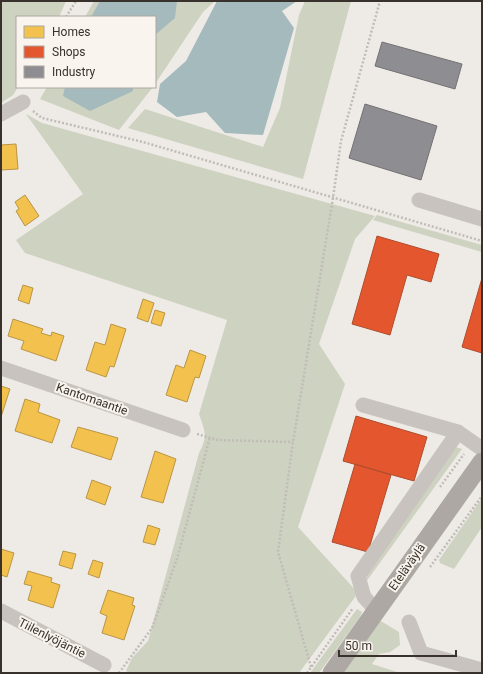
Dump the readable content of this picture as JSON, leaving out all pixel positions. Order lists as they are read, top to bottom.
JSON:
{
  "streets": {
    "main road": ["Eteläväylä"],
    "street": ["Kantomaantie", "Tiilenlyöjäntie"]
  },
  "legend": ["Homes", "Shops", "Industry"],
  "scale_bar": "50 m"
}
